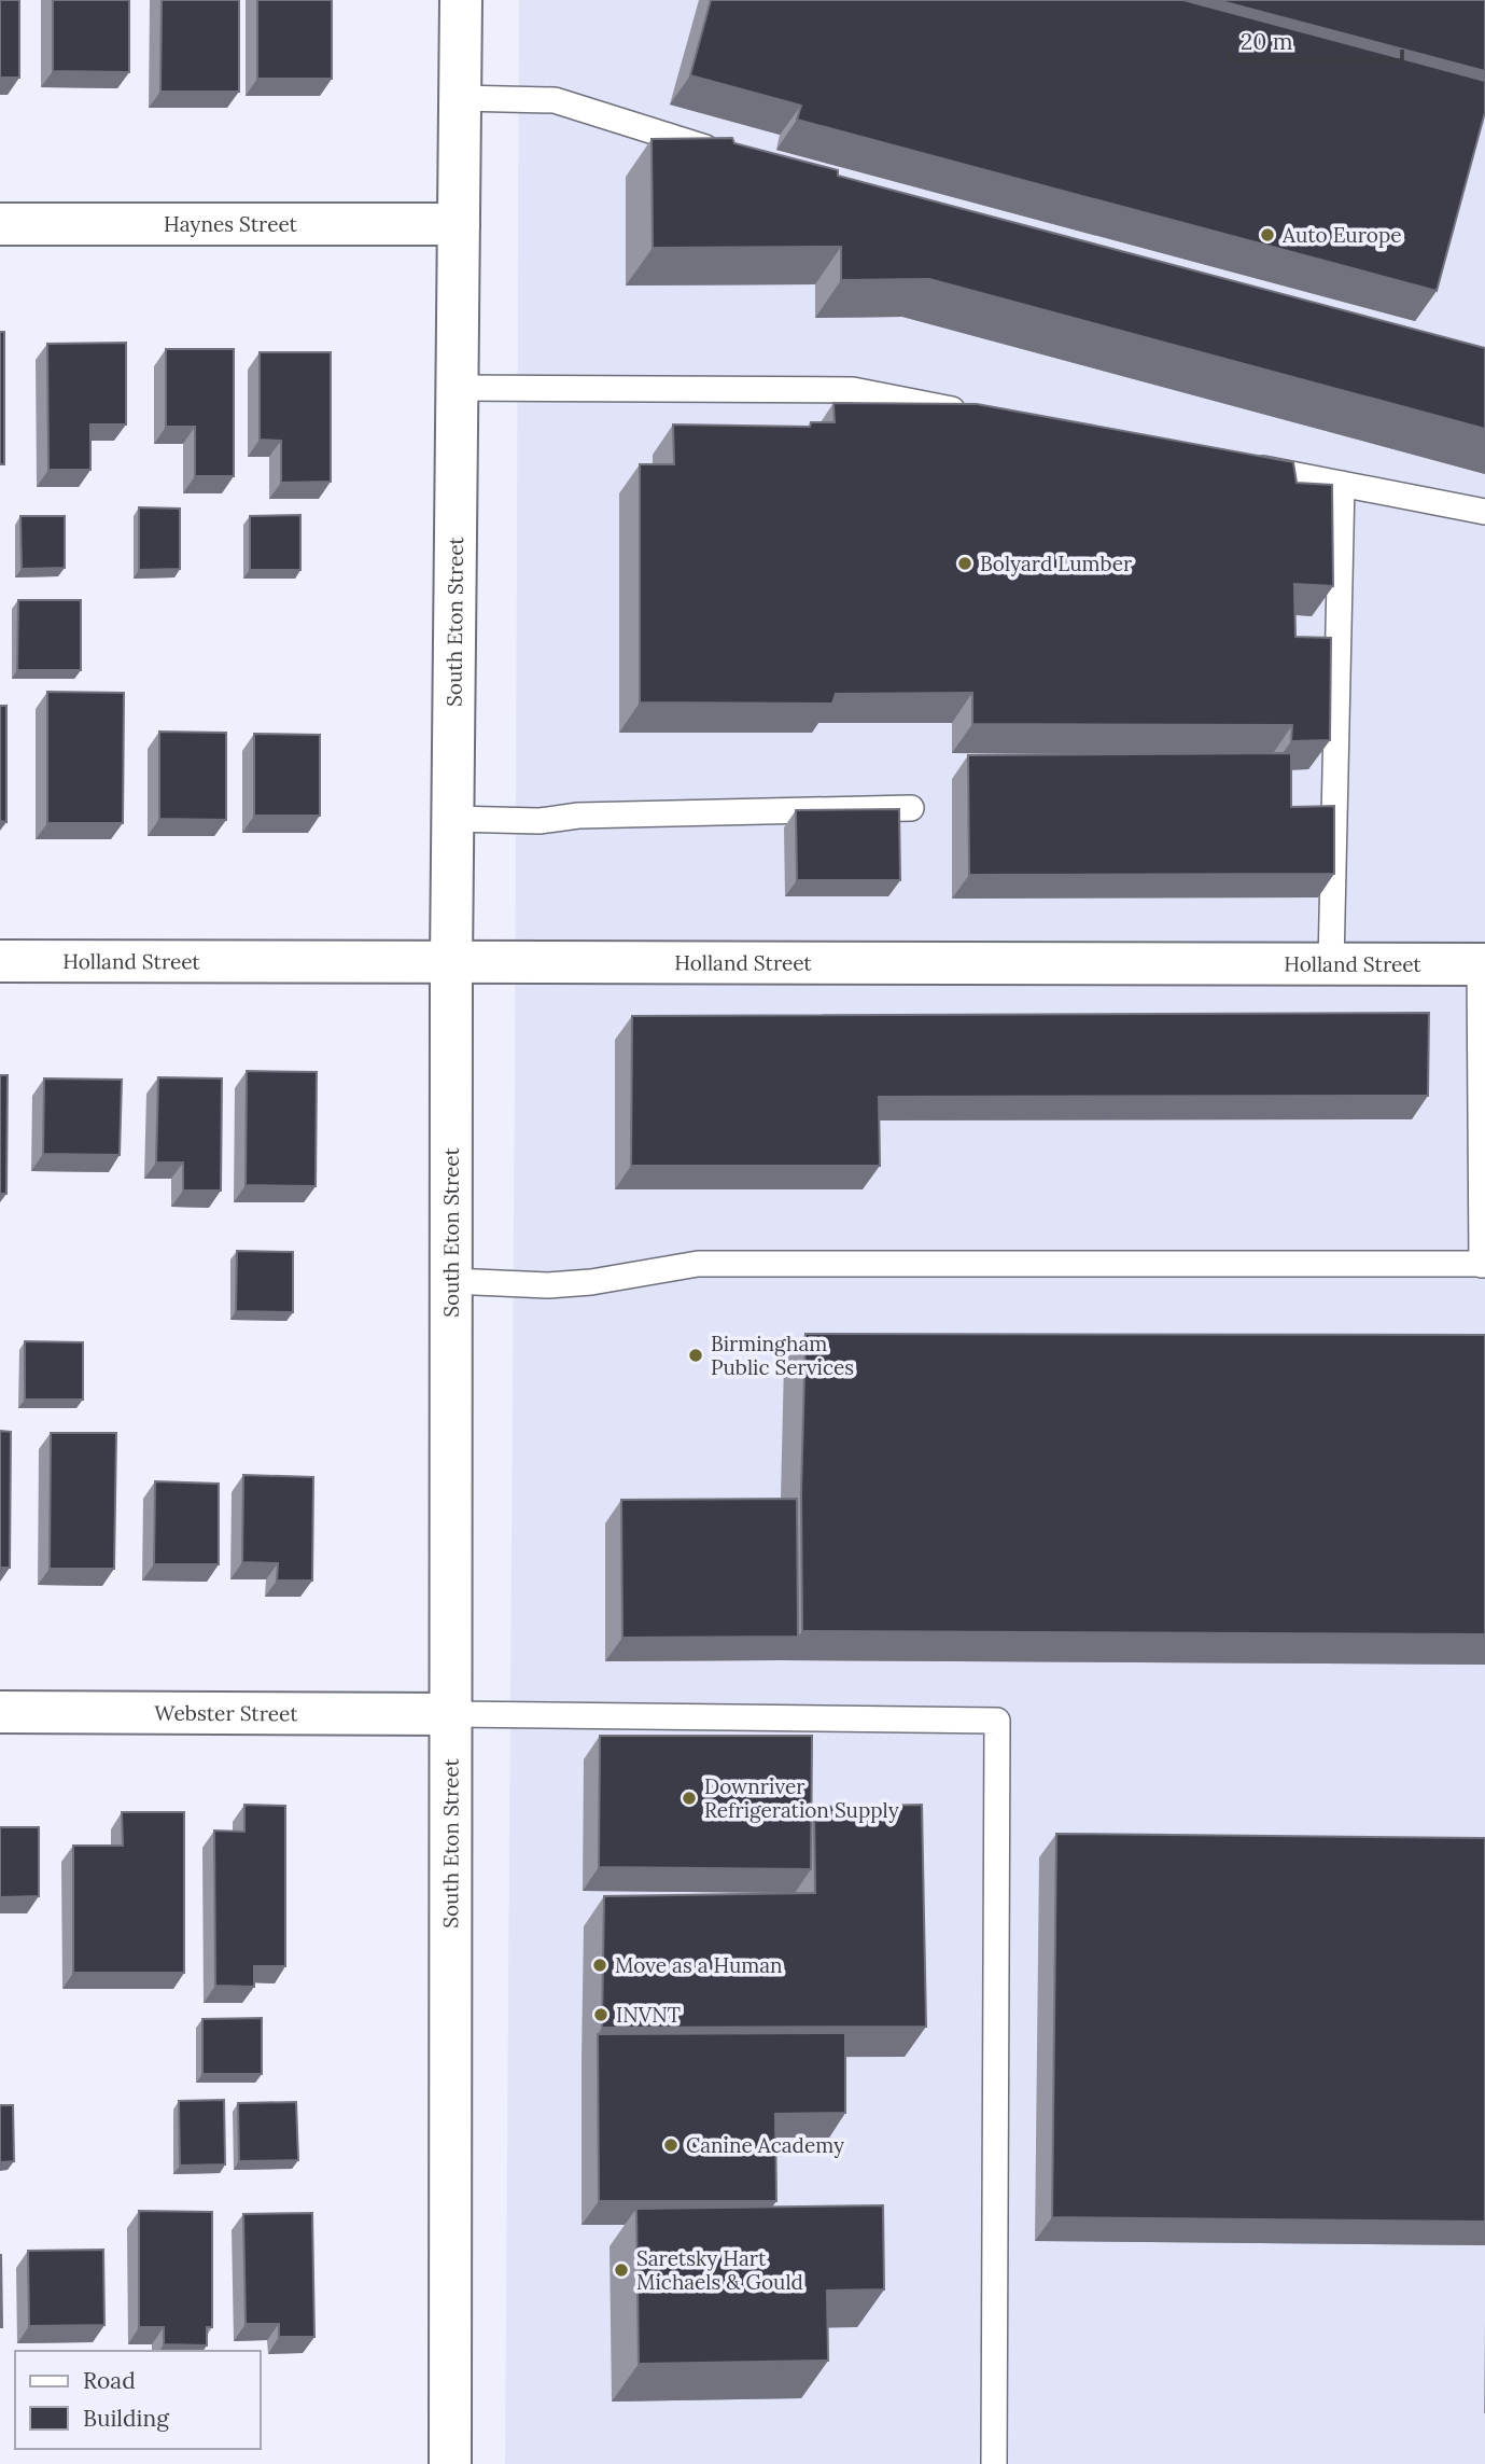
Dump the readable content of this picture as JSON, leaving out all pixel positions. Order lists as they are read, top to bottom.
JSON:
{
  "streets": {
    "street": [
      "Haynes Street",
      "South Eton Street",
      "Holland Street",
      "Webster Street"
    ]
  },
  "crossings": [
    ["Haynes Street", "South Eton Street"],
    ["South Eton Street", "Holland Street"],
    ["South Eton Street", "Webster Street"]
  ],
  "places": [
    "Auto Europe",
    "Bolyard Lumber",
    "Birmingham Public Services",
    "Downriver Refrigeration Supply",
    "Move as a Human",
    "INVNT",
    "Canine Academy",
    "Saretsky Hart Michaels & Gould"
  ],
  "legend": ["Road", "Building"],
  "scale_bar": "20 m"
}
